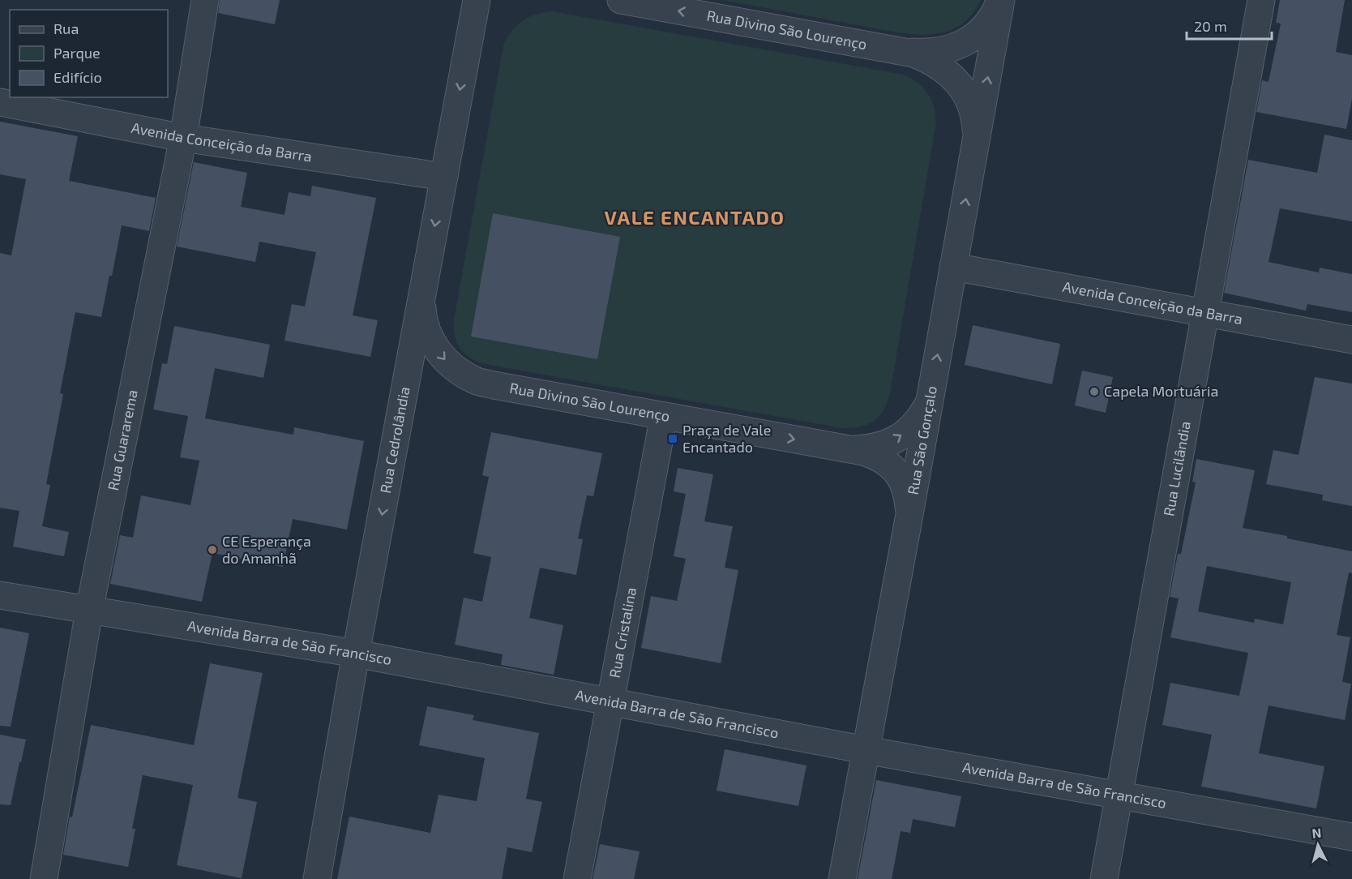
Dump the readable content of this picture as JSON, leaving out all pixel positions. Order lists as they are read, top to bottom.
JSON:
{
  "streets": {
    "street": [
      "Rua Divino São Lourenço",
      "Avenida Conceição da Barra",
      "Rua Guararema",
      "Rua Cedrolândia",
      "Rua São Gonçalo",
      "Rua Lucilândia",
      "Rua Cristalina",
      "Avenida Barra de São Francisco"
    ]
  },
  "crossings": [
    ["Rua Divino São Lourenço", "Rua Cedrolândia"],
    ["Rua Divino São Lourenço", "Rua São Gonçalo"],
    ["Rua Divino São Lourenço", "Rua Cristalina"],
    ["Avenida Conceição da Barra", "Rua Guararema"],
    ["Avenida Conceição da Barra", "Rua Cedrolândia"],
    ["Avenida Conceição da Barra", "Rua São Gonçalo"],
    ["Avenida Conceição da Barra", "Rua Lucilândia"],
    ["Rua Guararema", "Avenida Barra de São Francisco"],
    ["Rua Cedrolândia", "Avenida Barra de São Francisco"],
    ["Rua São Gonçalo", "Avenida Barra de São Francisco"],
    ["Rua Lucilândia", "Avenida Barra de São Francisco"],
    ["Rua Cristalina", "Avenida Barra de São Francisco"]
  ],
  "one_way": ["Rua Cedrolândia", "Rua São Gonçalo"],
  "districts": ["VALE ENCANTADO"],
  "places": {
    "other": ["Capela Mortuária", "CE Esperança do Amanhã"],
    "transit": ["Praça de Vale Encantado"]
  },
  "legend": ["Rua", "Parque", "Edifício"],
  "scale_bar": "20 m",
  "north": "top"
}
